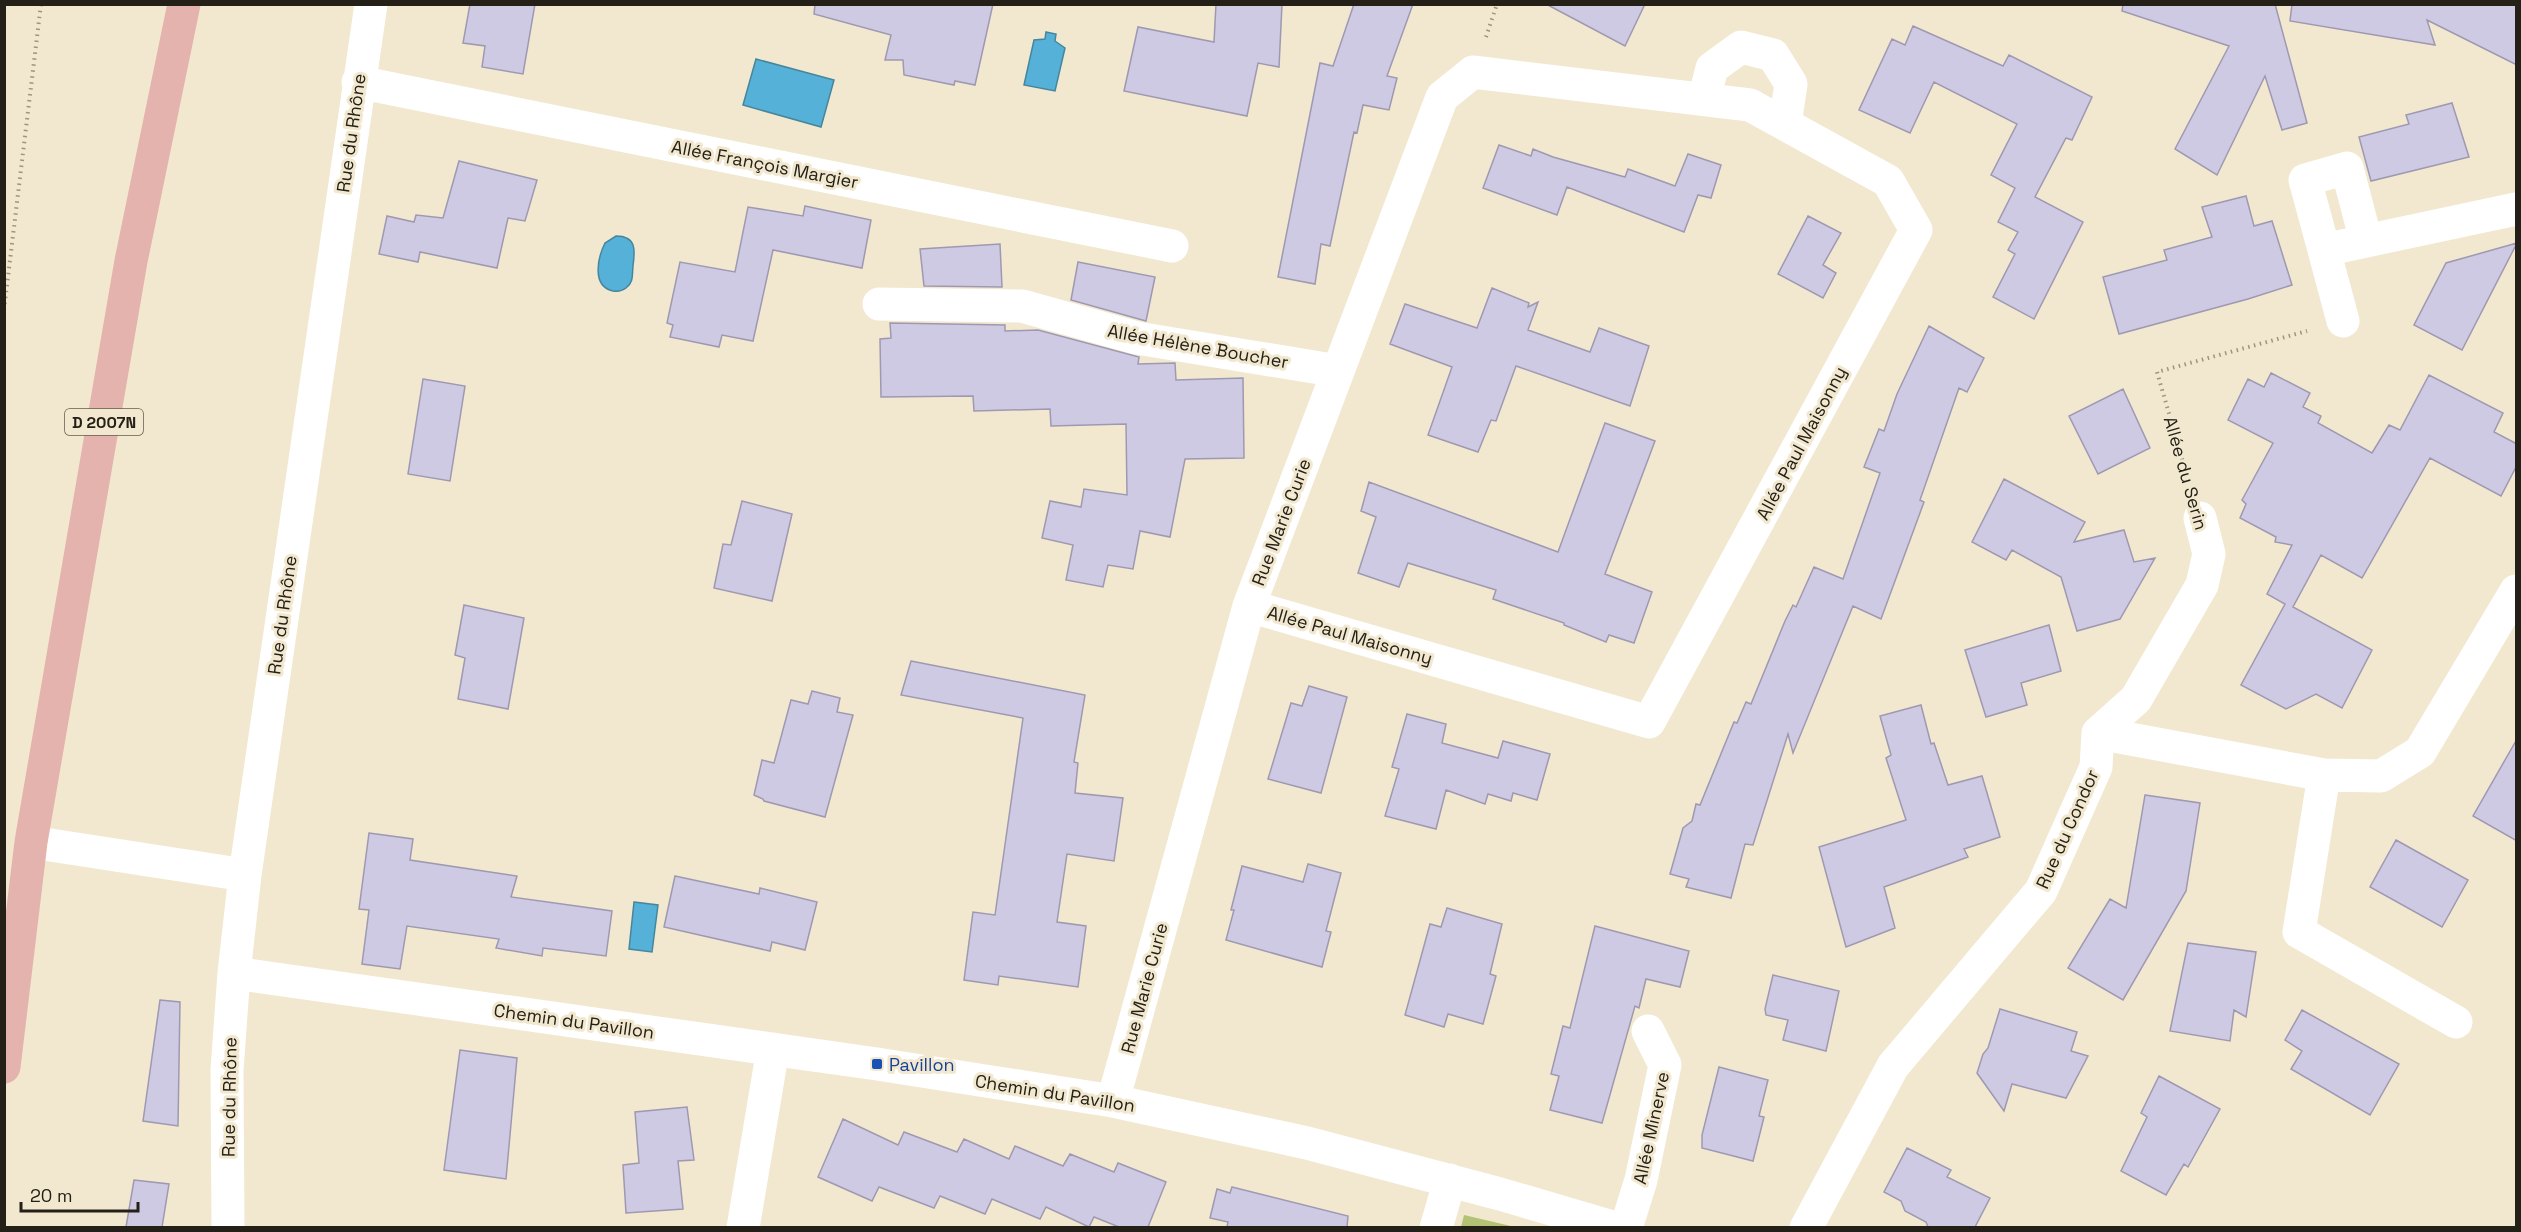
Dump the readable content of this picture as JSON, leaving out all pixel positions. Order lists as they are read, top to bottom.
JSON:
{
  "streets": {
    "main road": ["D 2007N"],
    "street": [
      "Rue du Rhône",
      "Allée François Margier",
      "Allée Hélène Boucher",
      "Allée Paul Maisonny",
      "Allée du Serin",
      "Rue Marie Curie",
      "Rue du Condor",
      "Chemin du Pavillon",
      "Allée Minerve"
    ]
  },
  "crossings": [
    ["Rue du Rhône", "Allée François Margier"],
    ["Rue du Rhône", "Chemin du Pavillon"],
    ["Allée Hélène Boucher", "Rue Marie Curie"],
    ["Allée Paul Maisonny", "Rue Marie Curie"],
    ["Allée du Serin", "Rue du Condor"],
    ["Rue Marie Curie", "Chemin du Pavillon"]
  ],
  "places": {
    "transit": ["Pavillon"]
  },
  "scale_bar": "20 m"
}
